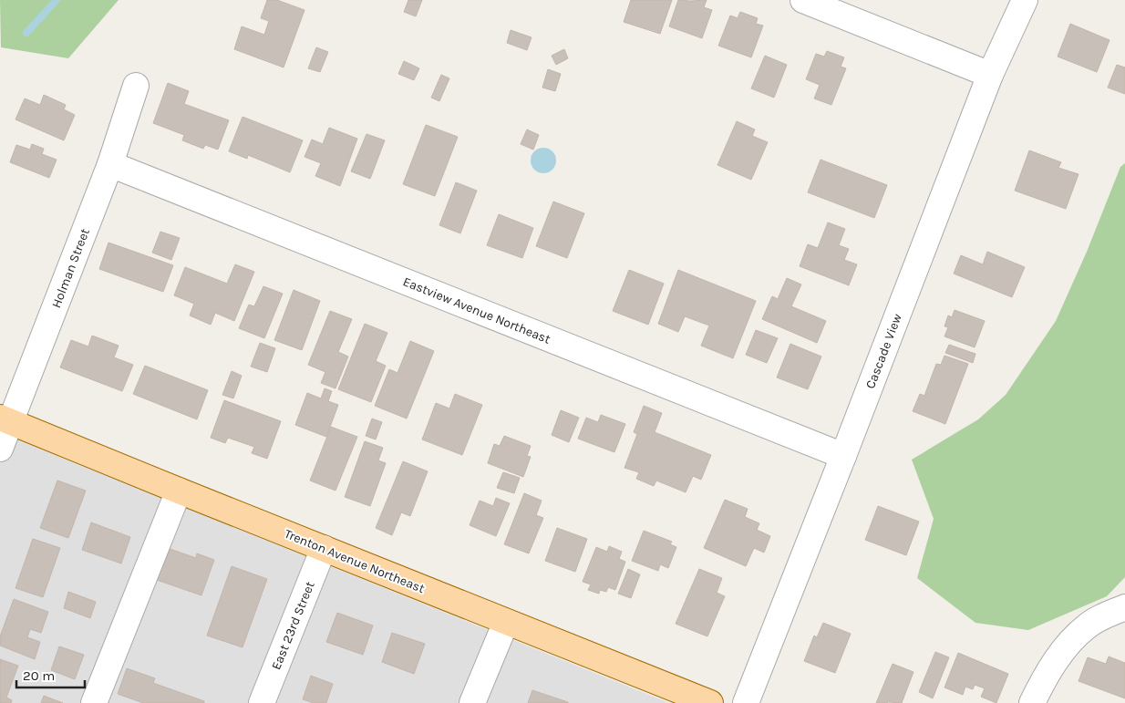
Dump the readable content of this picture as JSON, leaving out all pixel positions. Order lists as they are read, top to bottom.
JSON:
{
  "streets": {
    "main road": ["Trenton Avenue Northeast"],
    "street": [
      "Holman Street",
      "Eastview Avenue Northeast",
      "Cascade View",
      "East 23rd Street"
    ]
  },
  "crossings": [
    ["Holman Street", "Eastview Avenue Northeast"],
    ["Holman Street", "Trenton Avenue Northeast"],
    ["Eastview Avenue Northeast", "Cascade View"],
    ["Trenton Avenue Northeast", "East 23rd Street"]
  ],
  "scale_bar": "20 m"
}
